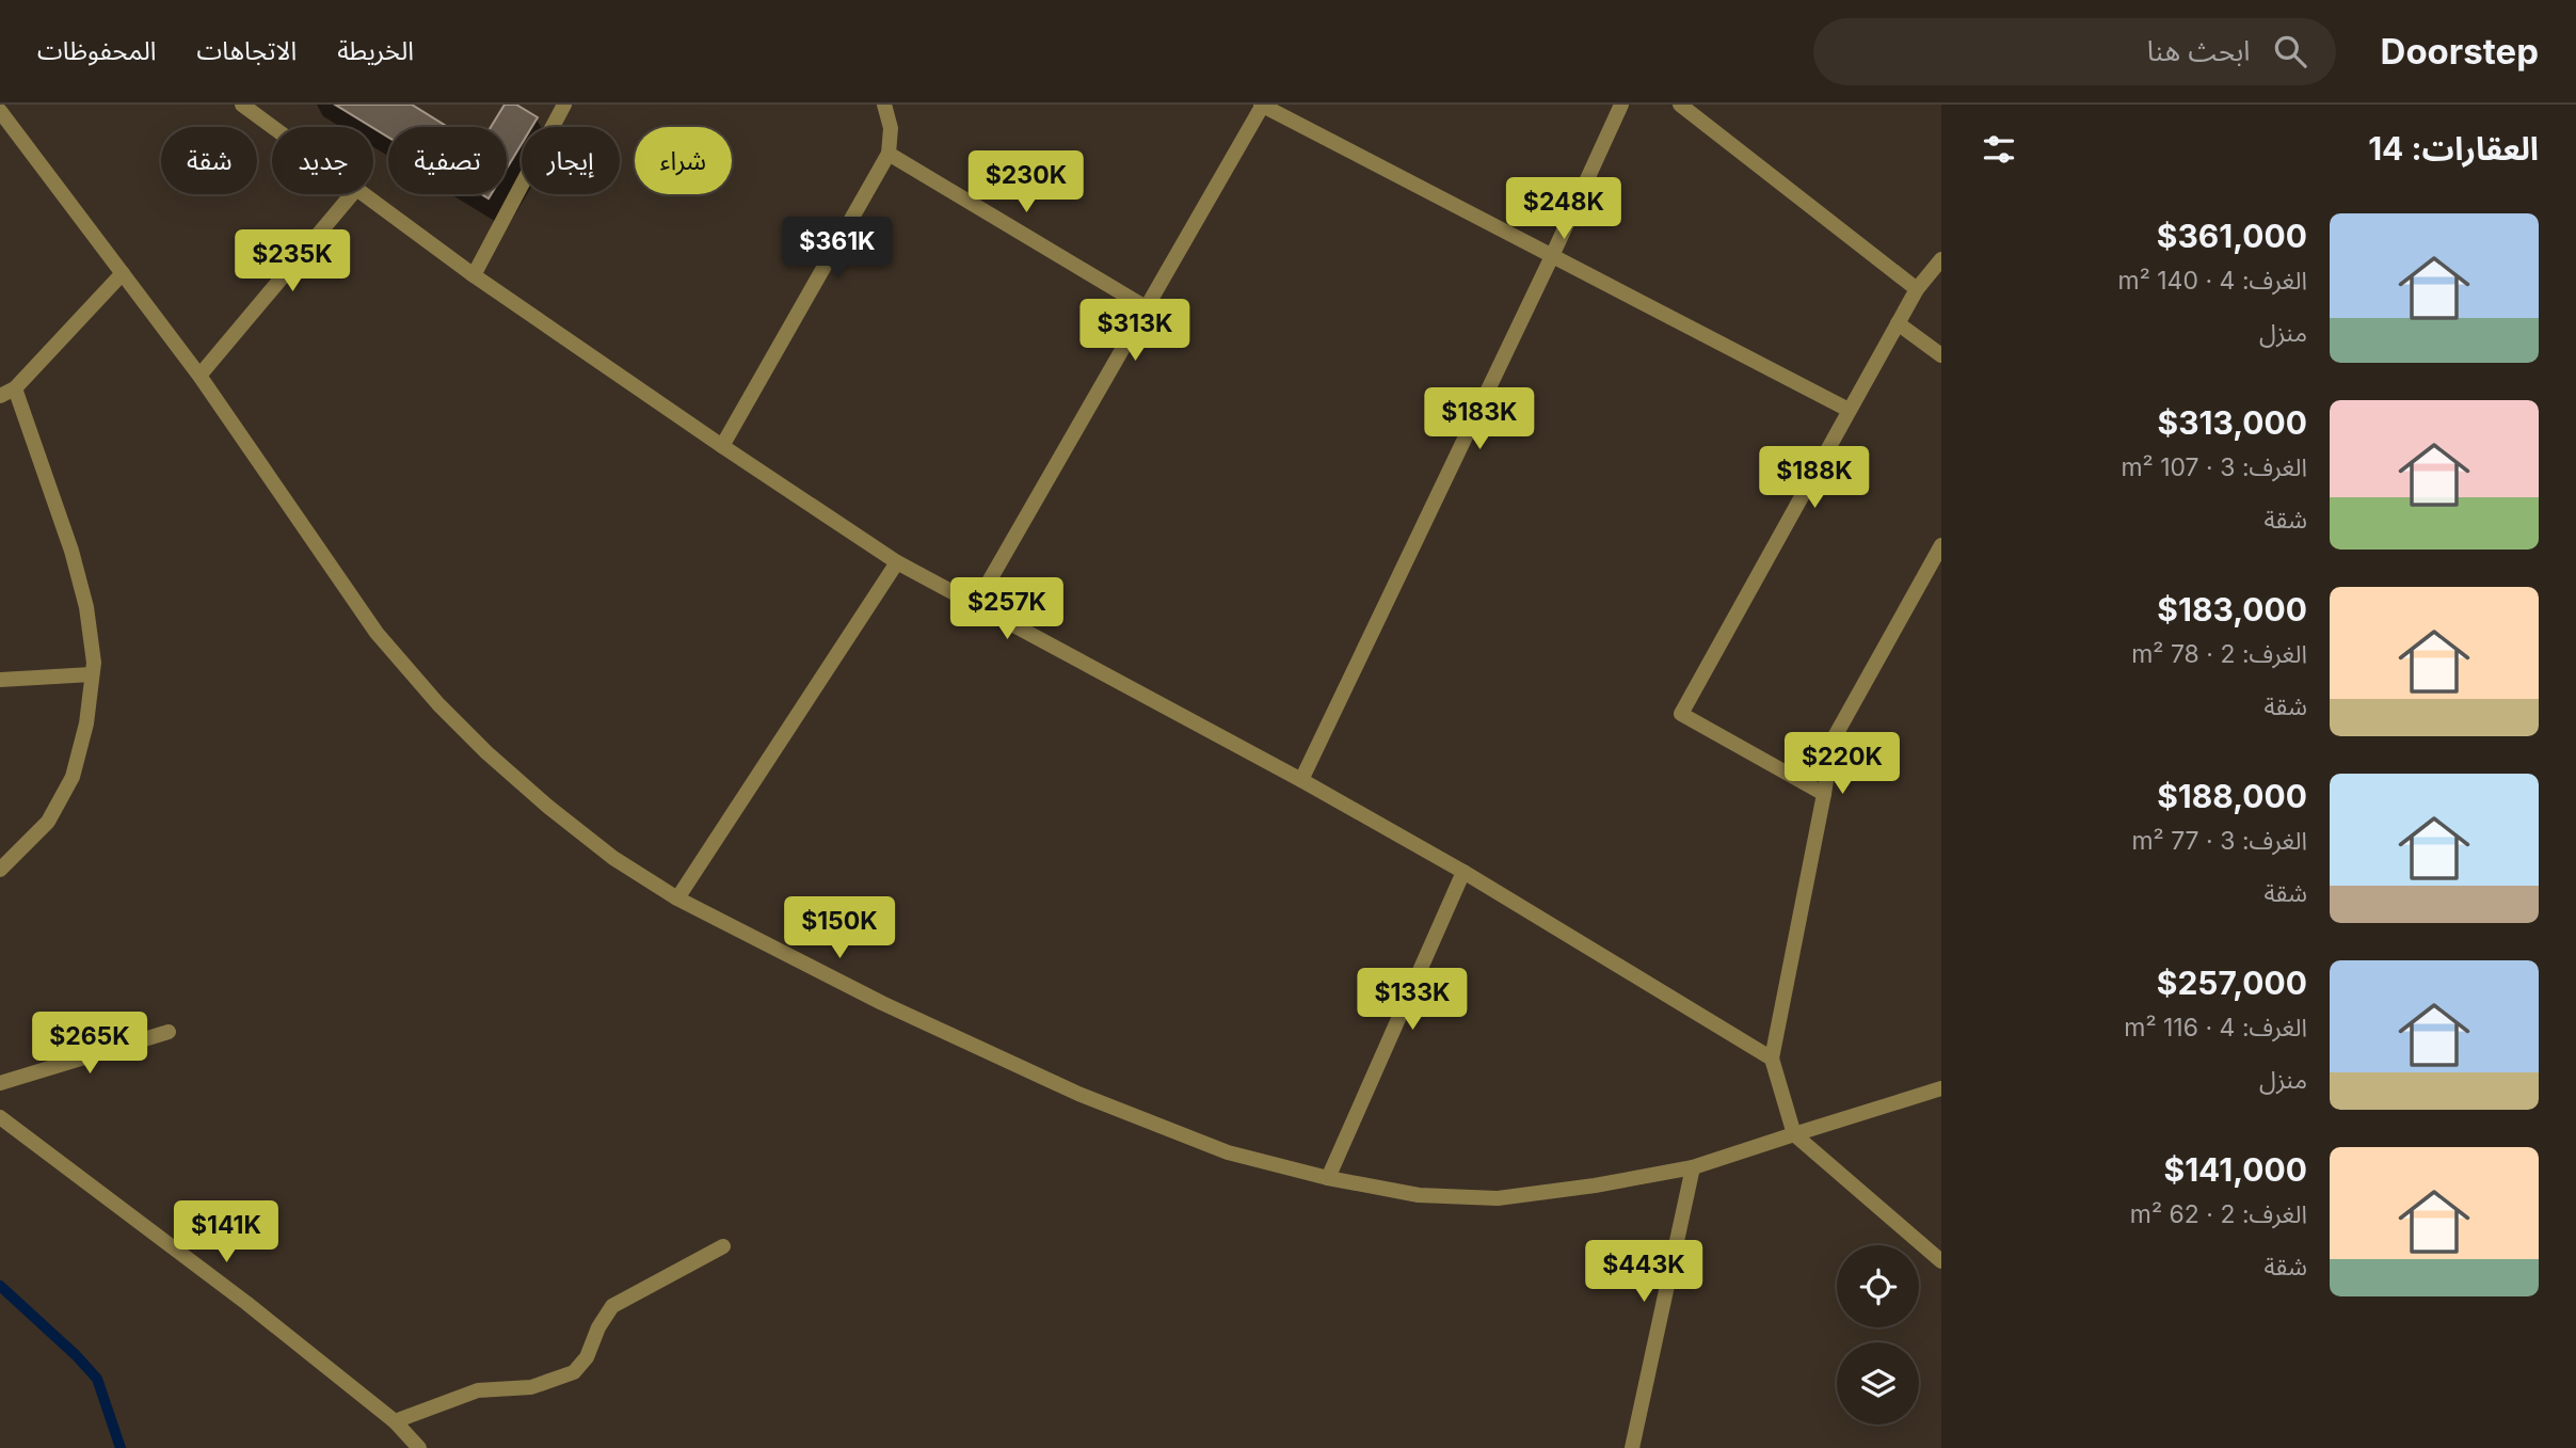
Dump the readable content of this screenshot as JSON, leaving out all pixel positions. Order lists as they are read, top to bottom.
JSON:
{
  "page": {
    "header": "Doorstep",
    "search": "ابحث هنا",
    "nav": ["الخريطة", "الاتجاهات", "المحفوظات"],
    "heading": "العقارات: 14",
    "chip": [
      "شراء",
      "إيجار",
      "تصفية",
      "جديد",
      "شقة"
    ],
    "price": [
      "$230K",
      "$248K",
      "$361K",
      "$235K",
      "$313K",
      "$183K",
      "$188K",
      "$257K",
      "$220K",
      "$150K",
      "$133K",
      "$265K",
      "$141K",
      "$443K"
    ],
    "list": [
      {
        "name": "$361,000",
        "note": "الغرف: 4 · 140 m² · منزل"
      },
      {
        "name": "$313,000",
        "note": "الغرف: 3 · 107 m² · شقة"
      },
      {
        "name": "$183,000",
        "note": "الغرف: 2 · 78 m² · شقة"
      },
      {
        "name": "$188,000",
        "note": "الغرف: 3 · 77 m² · شقة"
      },
      {
        "name": "$257,000",
        "note": "الغرف: 4 · 116 m² · منزل"
      },
      {
        "name": "$141,000",
        "note": "الغرف: 2 · 62 m² · شقة"
      }
    ]
  }
}
